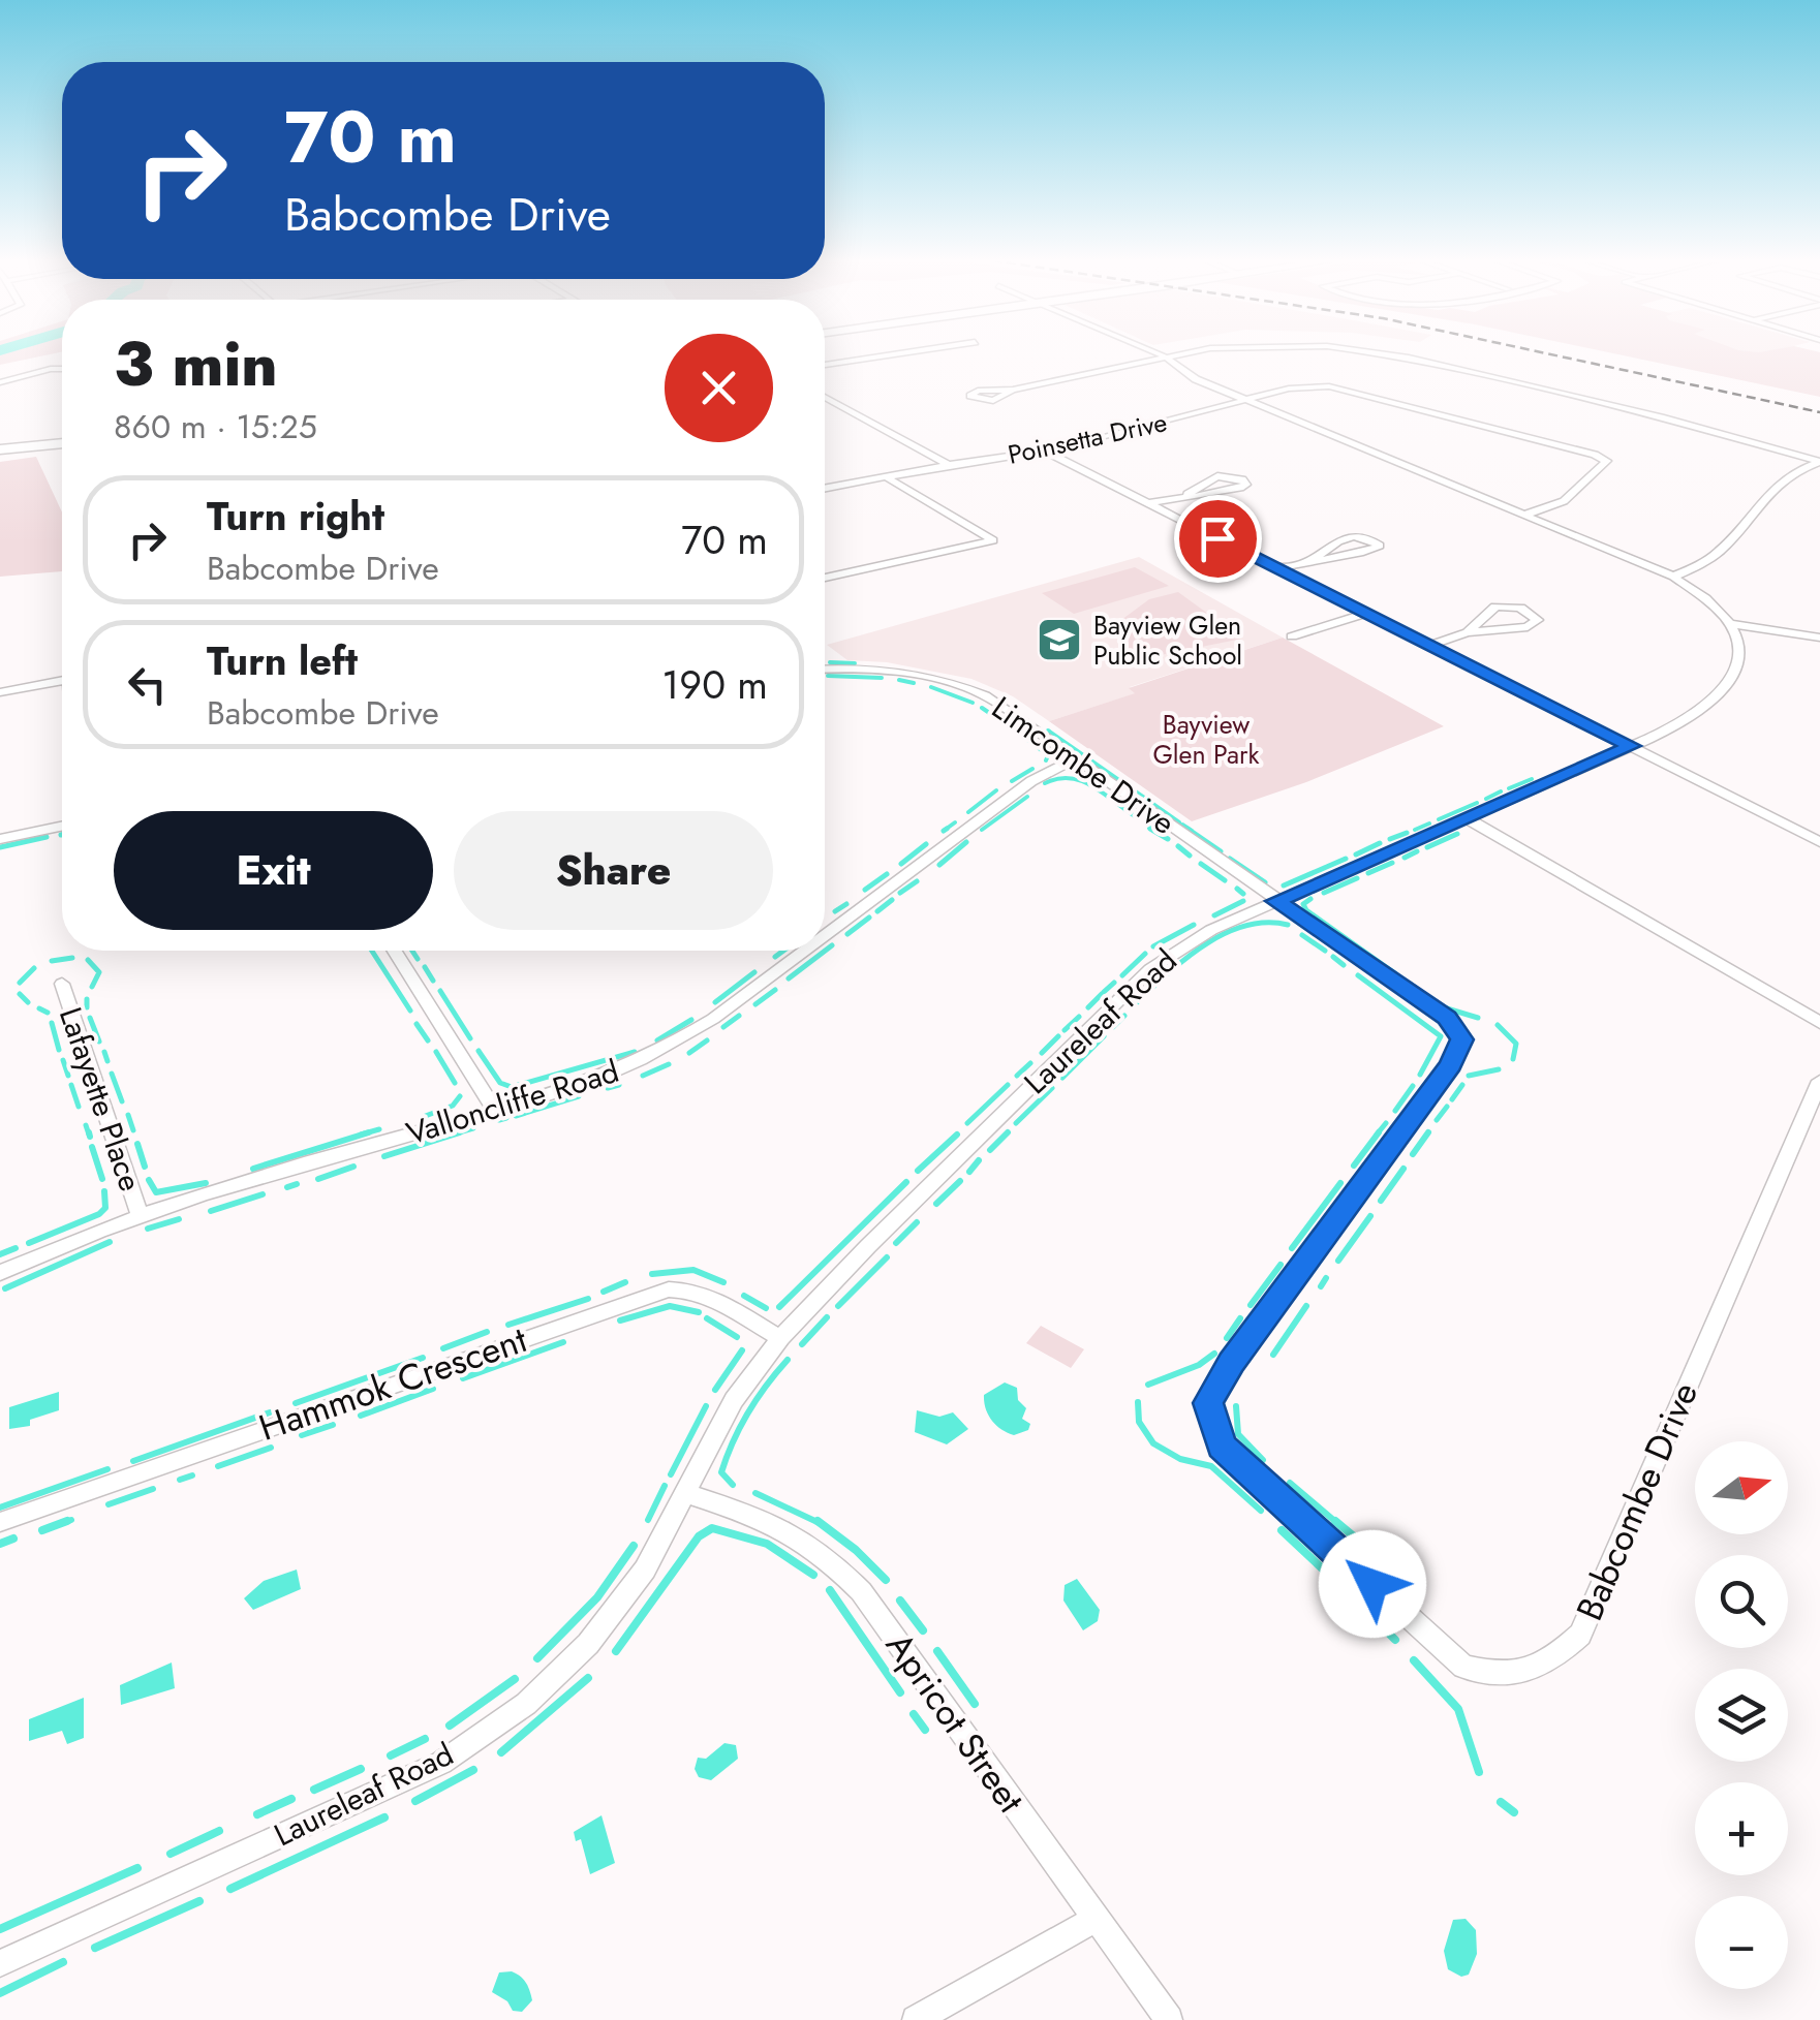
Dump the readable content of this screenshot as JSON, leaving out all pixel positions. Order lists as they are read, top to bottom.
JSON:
{
  "streets": {
    "street": [
      "Poinsetta Drive",
      "Limcombe Drive",
      "Laureleaf Road",
      "Lafayette Place",
      "Valloncliffe Road",
      "Hammok Crescent",
      "Babcombe Drive",
      "Apricot Street"
    ]
  },
  "crossings": [
    ["Limcombe Drive", "Laureleaf Road"],
    ["Limcombe Drive", "Valloncliffe Road"],
    ["Limcombe Drive", "Babcombe Drive"],
    ["Laureleaf Road", "Hammok Crescent"],
    ["Laureleaf Road", "Babcombe Drive"],
    ["Laureleaf Road", "Apricot Street"],
    ["Lafayette Place", "Valloncliffe Road"]
  ],
  "parks": ["Bayview Glen Park"],
  "places": {
    "school or university": ["Bayview Glen Public School"]
  },
  "north": "right",
  "page": {
    "turn": ["70 m", "Babcombe Drive"],
    "heading": ["3 min", "860 m · 15:25"],
    "list": [
      {
        "name": "Turn right",
        "note": "Babcombe Drive",
        "value": "70 m"
      },
      {
        "name": "Turn left",
        "note": "Babcombe Drive",
        "value": "190 m"
      }
    ],
    "buttons": ["Exit", "Share"],
    "map_buttons": ["+", "−"]
  }
}
